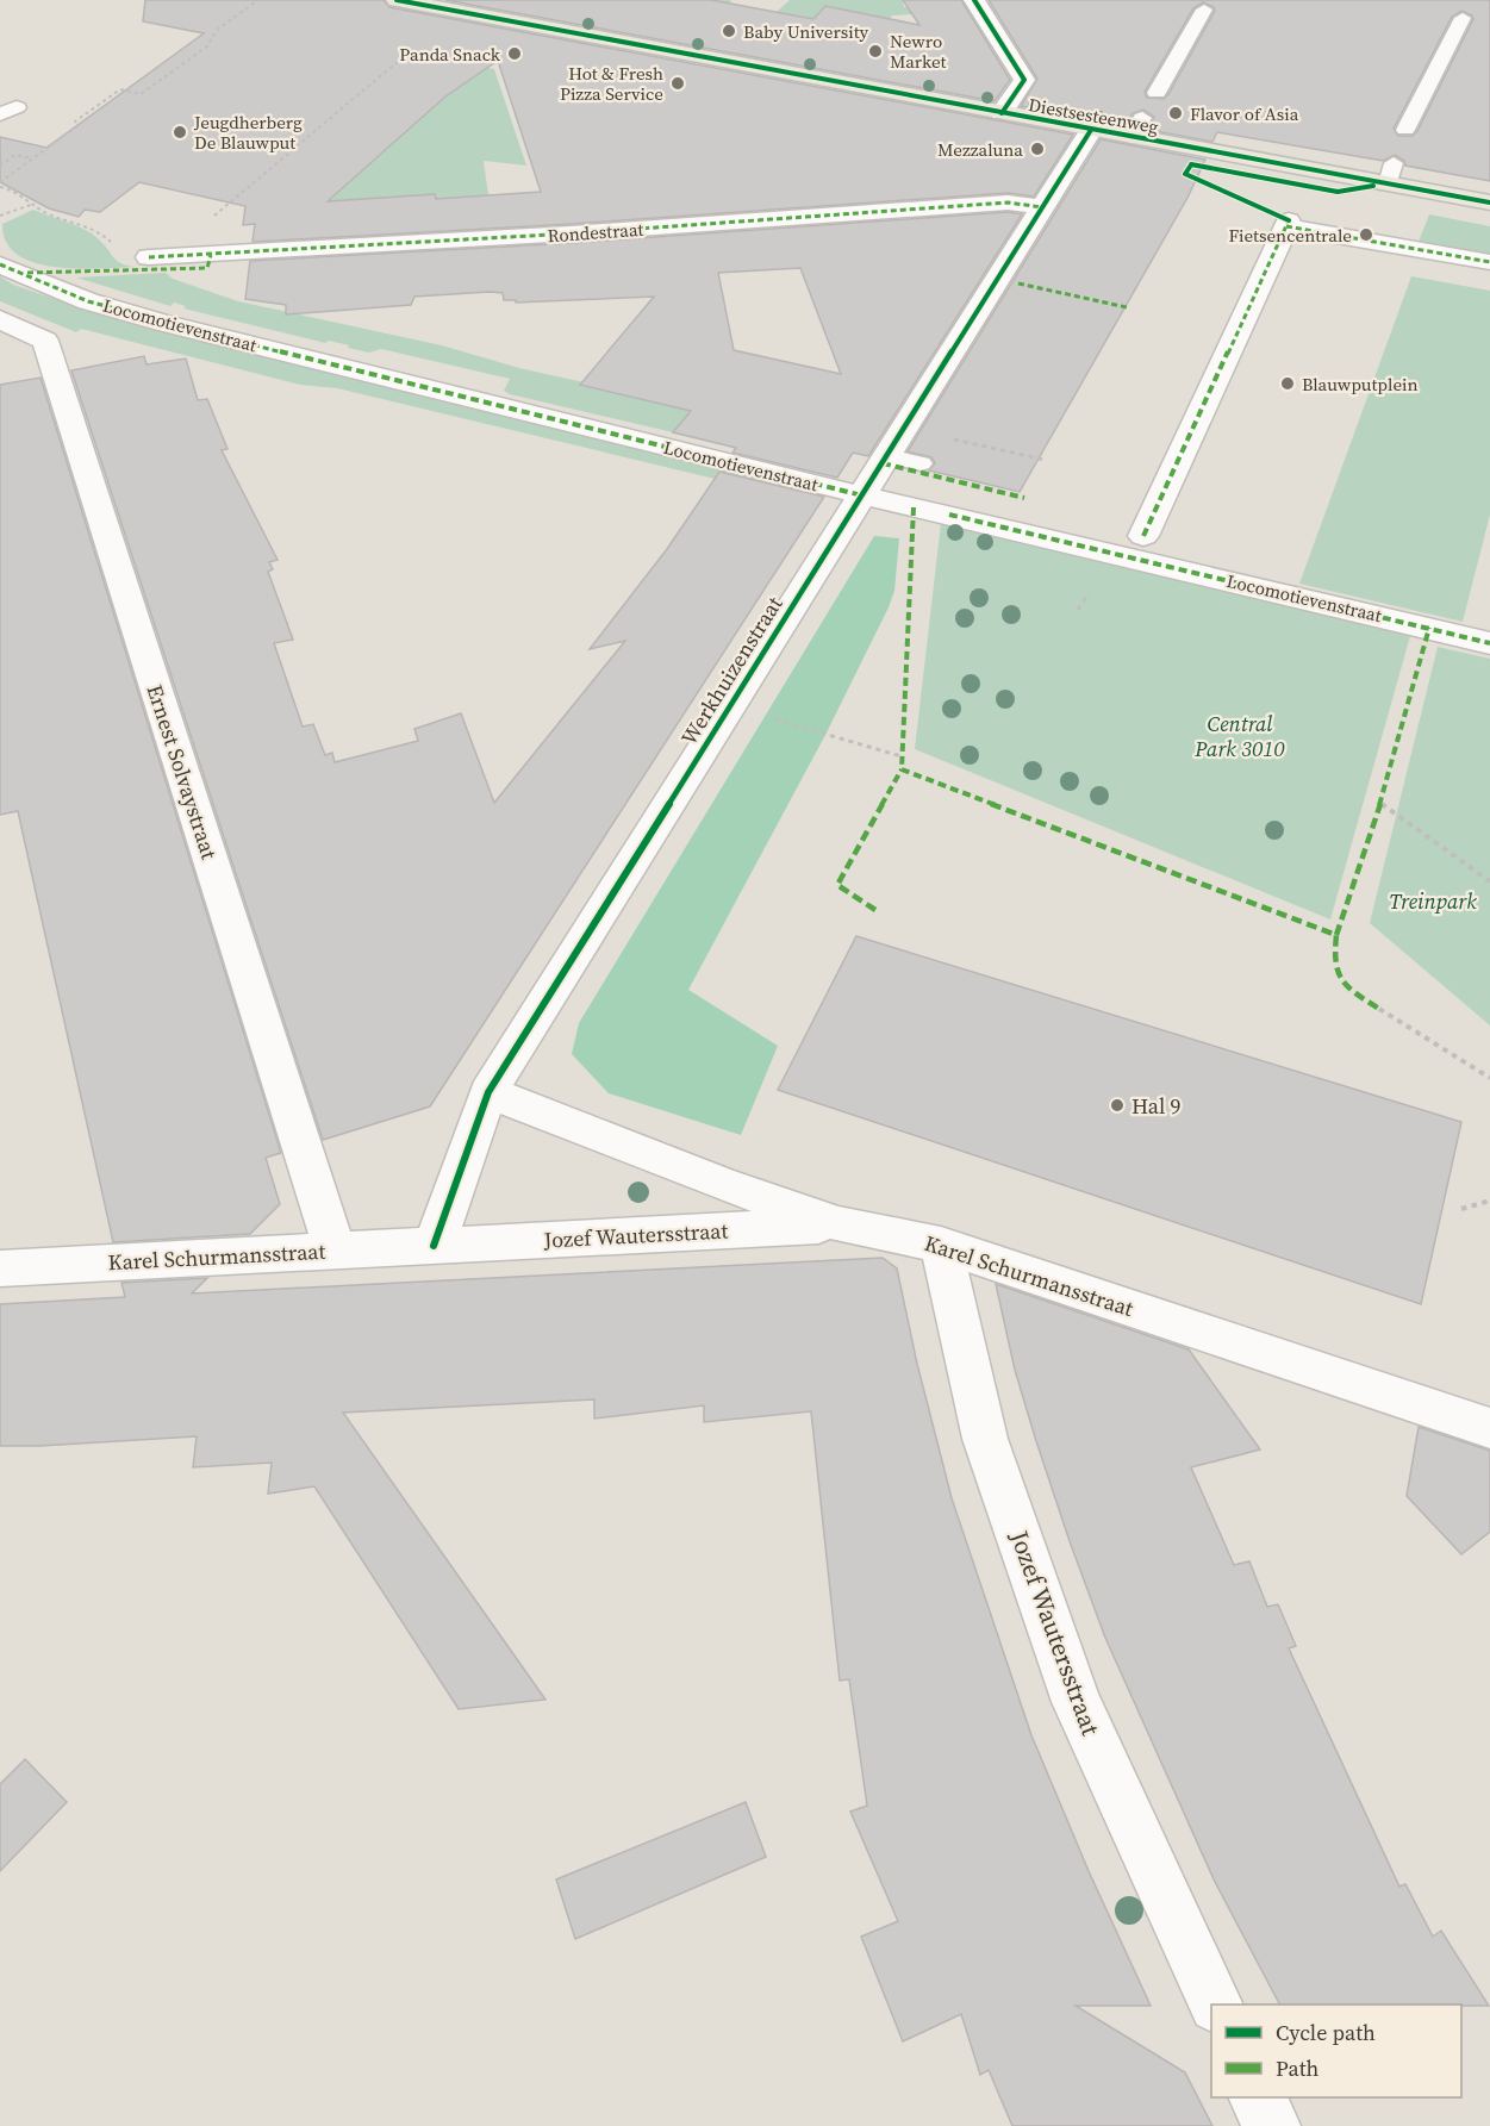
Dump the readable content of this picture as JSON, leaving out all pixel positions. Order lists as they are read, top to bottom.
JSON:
{
  "streets": {
    "main road": ["Diestsesteenweg"],
    "street": [
      "Rondestraat",
      "Locomotievenstraat",
      "Werkhuizenstraat",
      "Ernest Solvaystraat",
      "Jozef Wautersstraat",
      "Karel Schurmansstraat"
    ]
  },
  "crossings": [
    ["Diestsesteenweg", "Werkhuizenstraat"],
    ["Rondestraat", "Werkhuizenstraat"],
    ["Locomotievenstraat", "Werkhuizenstraat"],
    ["Werkhuizenstraat", "Jozef Wautersstraat"],
    ["Werkhuizenstraat", "Karel Schurmansstraat"],
    ["Ernest Solvaystraat", "Karel Schurmansstraat"],
    ["Jozef Wautersstraat", "Karel Schurmansstraat"]
  ],
  "parks": ["Central Park 3010", "Treinpark"],
  "places": [
    "Baby University",
    "Newro Market",
    "Panda Snack",
    "Hot & Fresh Pizza Service",
    "Flavor of Asia",
    "Jeugdherberg De Blauwput",
    "Mezzaluna",
    "Fietsencentrale",
    "Blauwputplein",
    "Hal 9"
  ],
  "legend": ["Cycle path", "Path"]
}
